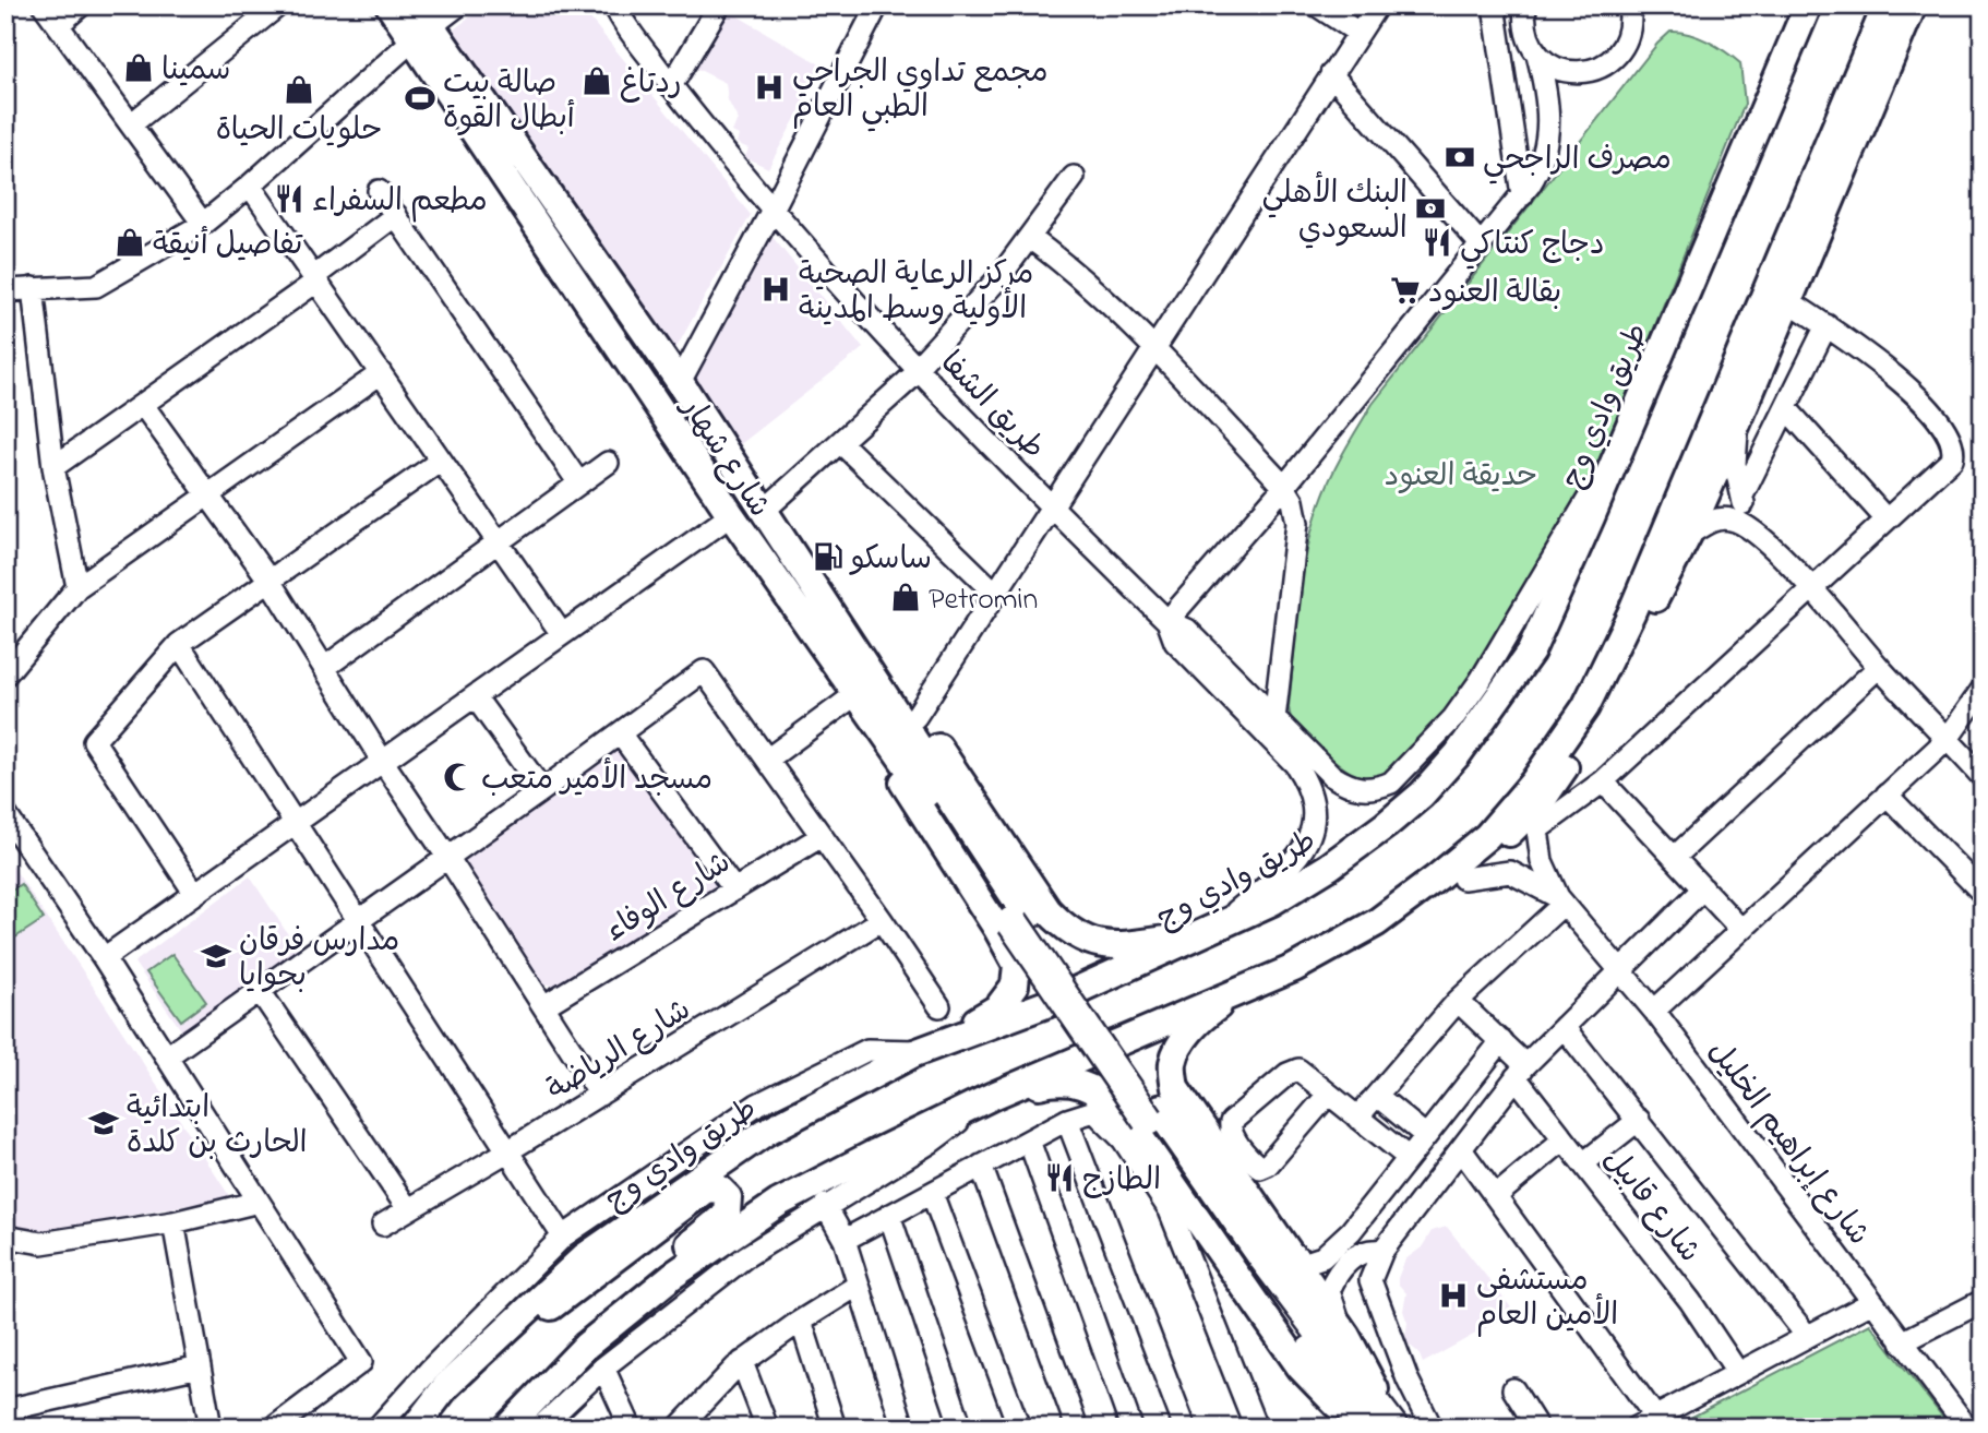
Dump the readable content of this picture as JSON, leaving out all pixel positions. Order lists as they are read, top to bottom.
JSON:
{
  "streets": {
    "main road": ["طريق وادي وج", "شارع شهار"],
    "street": [
      "طريق الشفا",
      "شارع الوفاء",
      "شارع الرياضة",
      "شارع إبراهيم الخليل",
      "شارع قابيل"
    ]
  },
  "parks": ["حديقة العنود"],
  "places": {
    "shop": [
      "سمينا",
      "ردتاغ",
      "حلويات الحياة",
      "تفاصيل أنيقة",
      "Petromin"
    ],
    "hospital": ["مجمع تداوي الجراحي الطبي العام", "مركز الرعاية الصحية الأولية وسط المدينة", "مستشفى الأمين العام"],
    "sports": ["صالة بيت أبطال القوة"],
    "bank": ["مصرف الراجحي", "البنك الأهلي السعودي"],
    "restaurant": ["مطعم السفراء", "دجاج كنتاكي", "الطازج"],
    "supermarket": ["بقالة العنود"],
    "fuel station": ["ساسكو"],
    "mosque": ["مسجد الأمير متعب"],
    "school or university": ["مدارس فرقان بحوايا", "ابتدائية الحارث بن كلدة"]
  }
}
